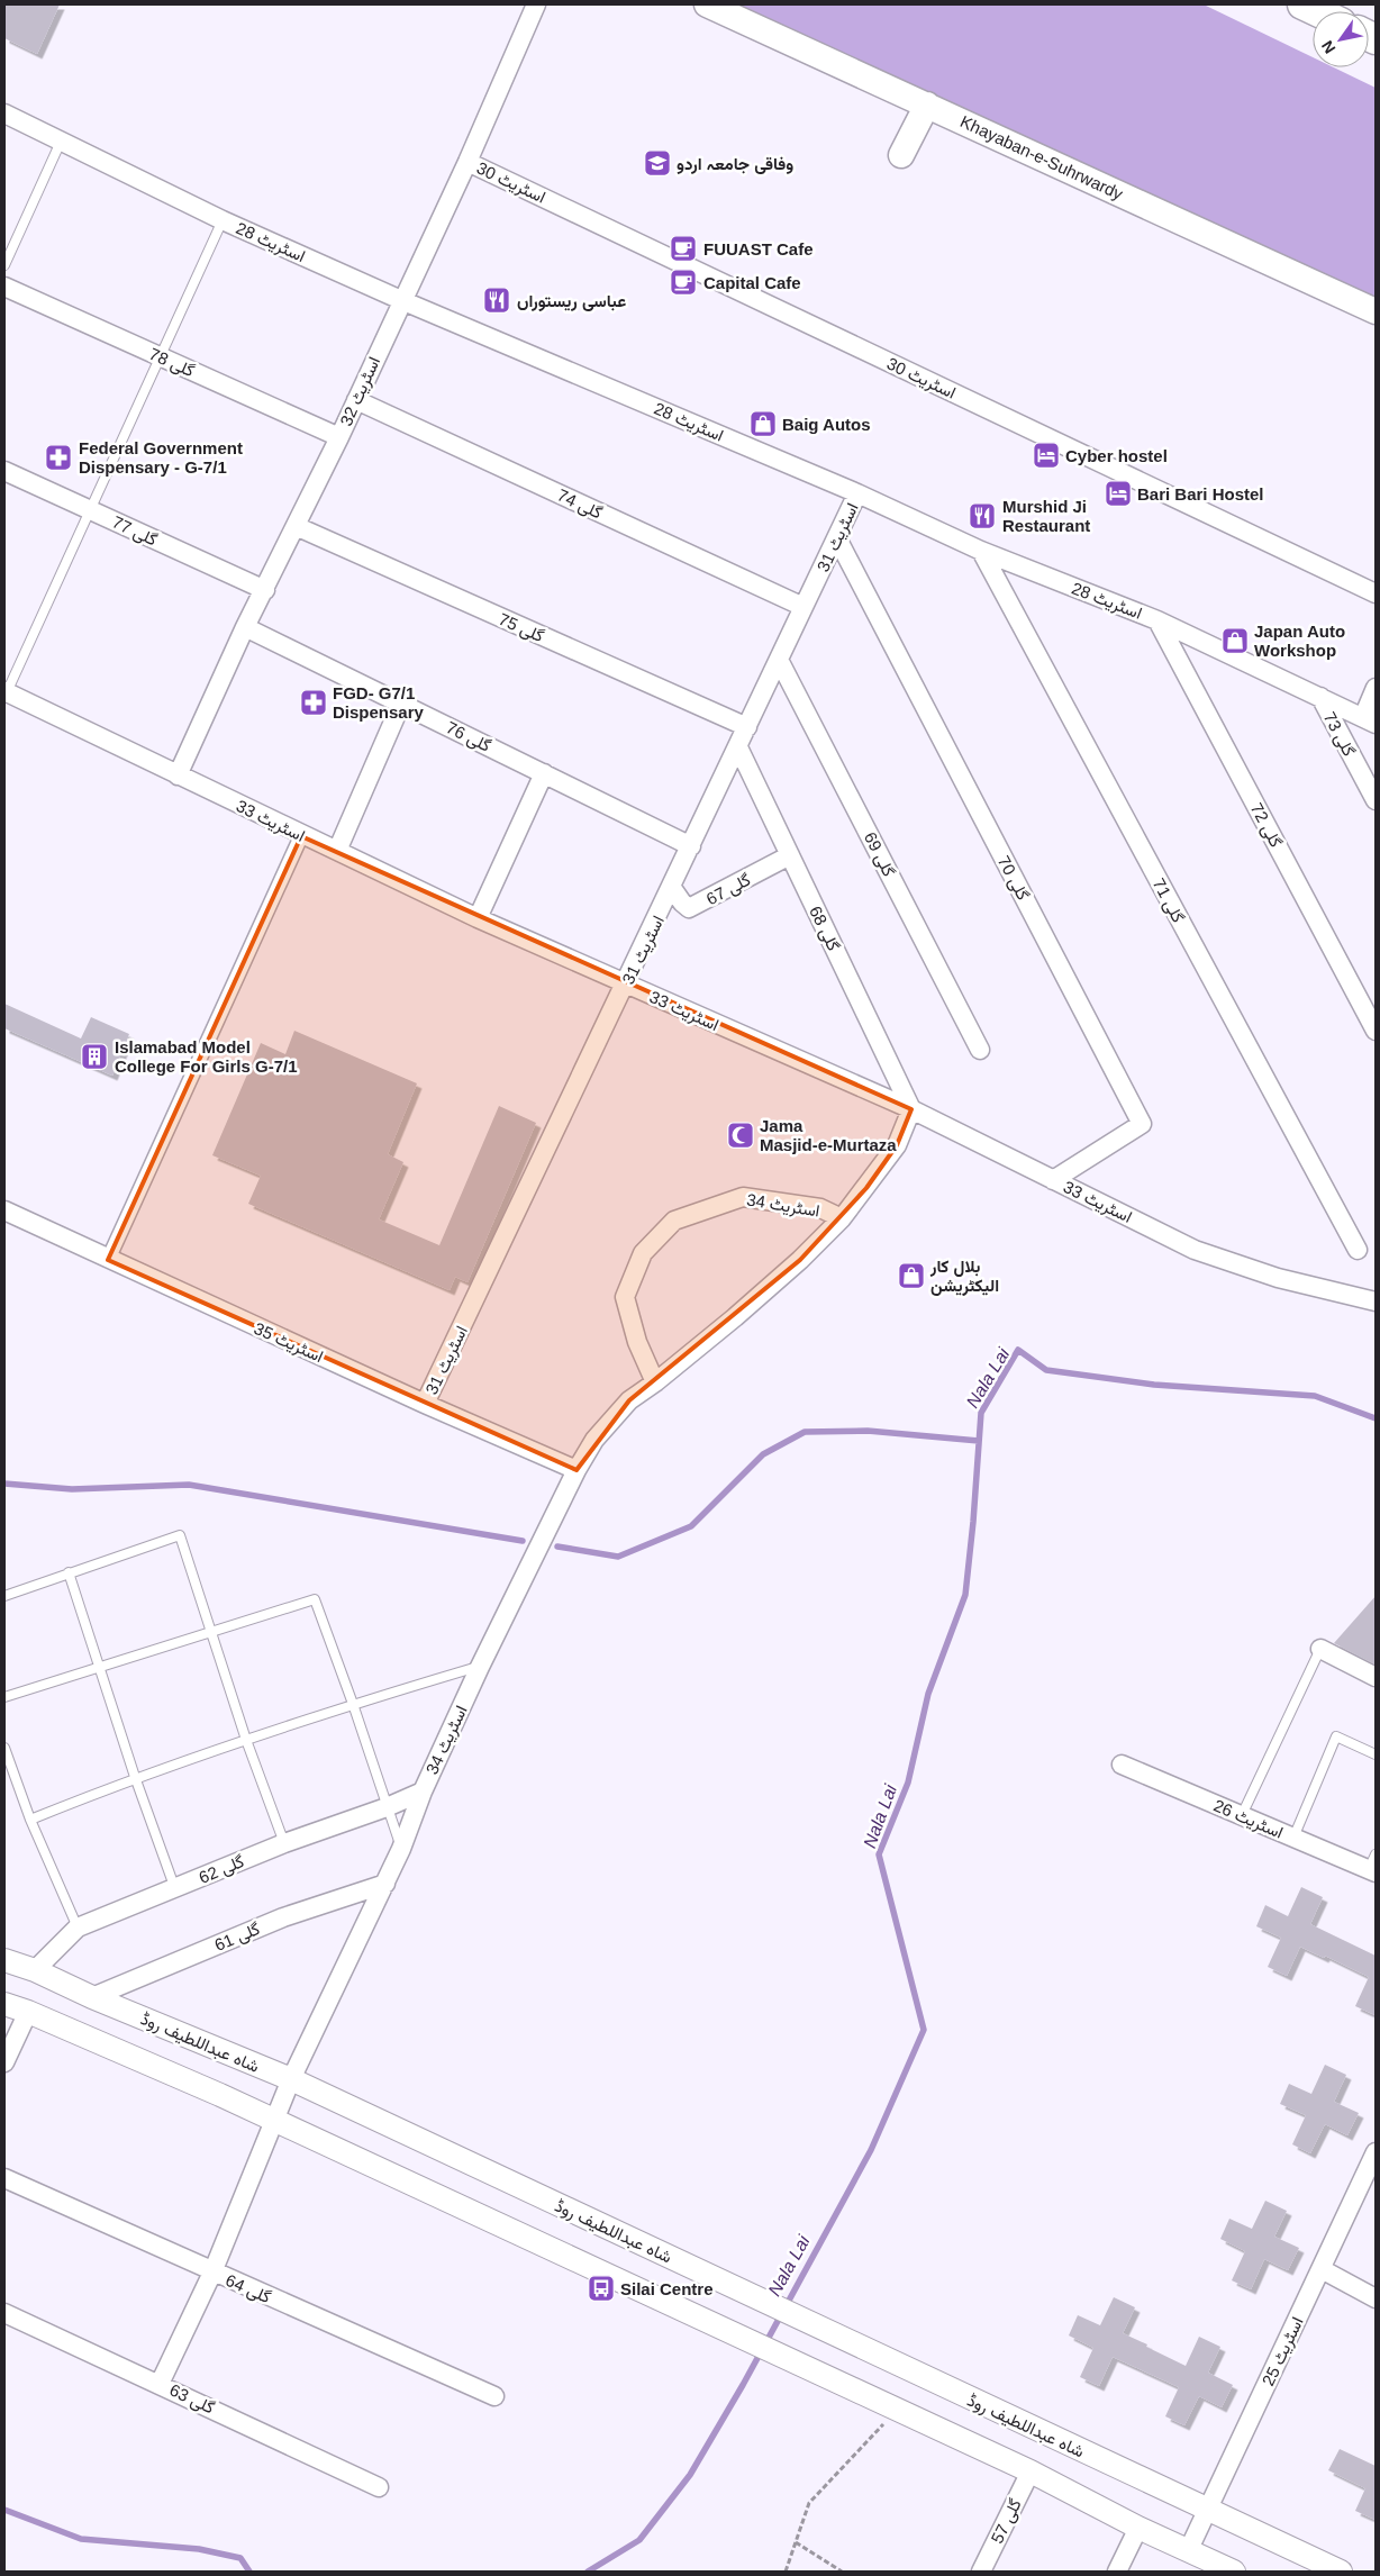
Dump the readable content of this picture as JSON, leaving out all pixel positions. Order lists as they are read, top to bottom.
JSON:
{
  "streets": {
    "main road": ["Khayaban-e-Suhrwardy"],
    "street": [
      "اسٹریٹ 30",
      "اسٹریٹ 28",
      "گلی 78",
      "اسٹریٹ 32",
      "گلی 74",
      "گلی 77",
      "اسٹریٹ 31",
      "گلی 75",
      "گلی 73",
      "گلی 76",
      "اسٹریٹ 33",
      "گلی 72",
      "گلی 69",
      "گلی 70",
      "گلی 67",
      "گلی 71",
      "گلی 68",
      "اسٹریٹ 34",
      "اسٹریٹ 35",
      "اسٹریٹ 26",
      "گلی 62",
      "گلی 61",
      "شاہ عبداللطیف روڈ",
      "گلی 64",
      "اسٹریٹ 25",
      "گلی 63",
      "گلی 57"
    ]
  },
  "crossings": [
    ["اسٹریٹ 30", "اسٹریٹ 32"],
    ["اسٹریٹ 28", "اسٹریٹ 32"],
    ["اسٹریٹ 28", "اسٹریٹ 31"],
    ["اسٹریٹ 28", "گلی 73"],
    ["اسٹریٹ 28", "گلی 72"],
    ["اسٹریٹ 28", "گلی 71"],
    ["گلی 78", "اسٹریٹ 32"],
    ["اسٹریٹ 32", "گلی 74"],
    ["اسٹریٹ 32", "گلی 77"],
    ["اسٹریٹ 32", "گلی 75"],
    ["اسٹریٹ 32", "گلی 76"],
    ["اسٹریٹ 32", "اسٹریٹ 33"],
    ["گلی 74", "اسٹریٹ 31"],
    ["اسٹریٹ 31", "گلی 75"],
    ["اسٹریٹ 31", "گلی 76"],
    ["اسٹریٹ 31", "اسٹریٹ 33"],
    ["اسٹریٹ 31", "گلی 69"],
    ["اسٹریٹ 31", "گلی 70"],
    ["اسٹریٹ 31", "گلی 67"],
    ["اسٹریٹ 31", "گلی 68"],
    ["اسٹریٹ 31", "اسٹریٹ 35"],
    ["اسٹریٹ 33", "گلی 70"],
    ["اسٹریٹ 33", "گلی 68"],
    ["اسٹریٹ 33", "اسٹریٹ 34"],
    ["گلی 67", "گلی 68"],
    ["گلی 68", "اسٹریٹ 34"],
    ["اسٹریٹ 34", "اسٹریٹ 35"],
    ["اسٹریٹ 34", "گلی 62"],
    ["اسٹریٹ 34", "گلی 61"],
    ["اسٹریٹ 34", "شاہ عبداللطیف روڈ"],
    ["اسٹریٹ 34", "گلی 64"],
    ["اسٹریٹ 34", "گلی 63"],
    ["گلی 62", "شاہ عبداللطیف روڈ"],
    ["گلی 61", "شاہ عبداللطیف روڈ"],
    ["شاہ عبداللطیف روڈ", "اسٹریٹ 25"]
  ],
  "water": ["Nala Lai"],
  "places": {
    "school or university": ["وفاقی جامعہ اردو"],
    "cafe": ["FUUAST Cafe", "Capital Cafe"],
    "restaurant": ["عباسی ریستوراں", "Murshid Ji Restaurant"],
    "shop": ["Baig Autos", "Japan Auto Workshop", "بلال کار الیکٹریشن"],
    "hotel": ["Cyber hostel", "Bari Bari Hostel"],
    "pharmacy": ["Federal Government Dispensary - G-7/1", "FGD- G7/1 Dispensary"],
    "building": ["Islamabad Model College For Girls G-7/1"],
    "mosque": ["Jama Masjid-e-Murtaza"],
    "bus stop": ["Silai Centre"]
  },
  "north": "bottom left"
}
